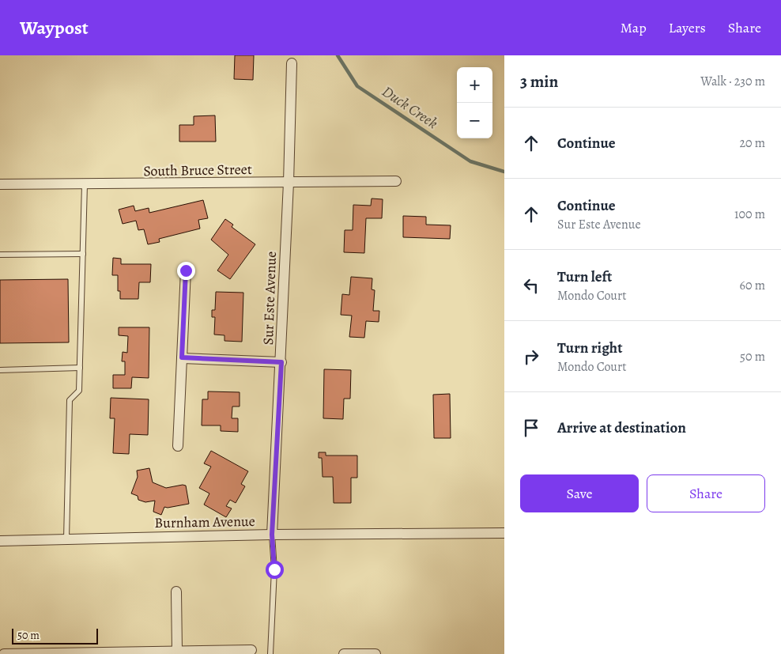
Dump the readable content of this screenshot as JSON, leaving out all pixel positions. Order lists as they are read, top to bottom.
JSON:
{
  "streets": {
    "street": ["South Bruce Street", "Sur Este Avenue", "Burnham Avenue"]
  },
  "crossings": [
    ["South Bruce Street", "Sur Este Avenue"],
    ["Sur Este Avenue", "Burnham Avenue"]
  ],
  "water": ["Duck Creek"],
  "scale_bar": "50 m",
  "page": {
    "header": "Waypost",
    "nav": ["Map", "Layers", "Share"],
    "heading": ["3 min", "Walk · 230 m"],
    "map_buttons": ["+", "−"],
    "list": [
      ["Continue", "20 m"],
      ["Continue", "Sur Este Avenue", "100 m"],
      ["Turn left", "Mondo Court", "60 m"],
      ["Turn right", "Mondo Court", "50 m"],
      "Arrive at destination"
    ],
    "buttons": ["Save", "Share"],
    "scale": "50 m"
  }
}
